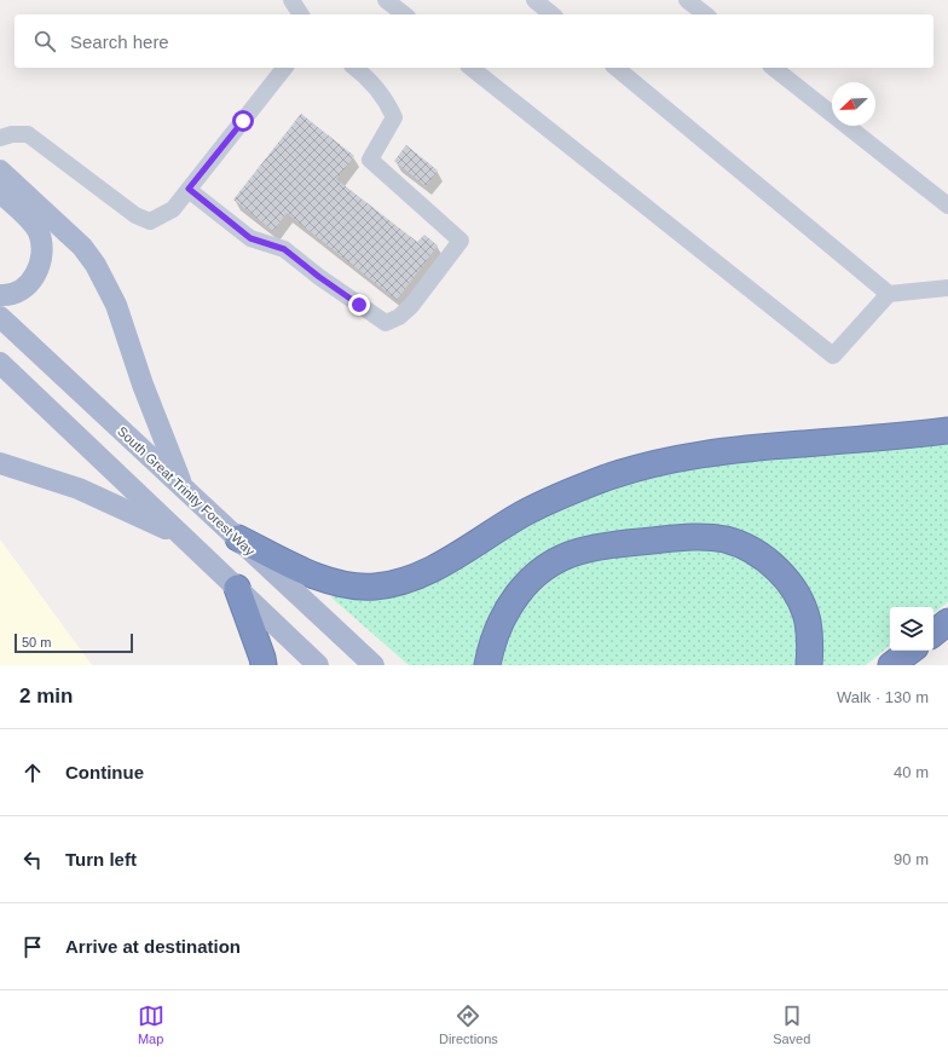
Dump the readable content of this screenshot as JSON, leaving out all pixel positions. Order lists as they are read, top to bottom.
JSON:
{
  "streets": {
    "main road": ["South Great Trinity Forest Way"]
  },
  "scale_bar": "50 m",
  "north": "bottom left",
  "page": {
    "search": "Search here",
    "scale": "50 m",
    "heading": ["2 min", "Walk · 130 m"],
    "list": [
      ["Continue", "40 m"],
      ["Turn left", "90 m"],
      "Arrive at destination"
    ],
    "nav": ["Map", "Directions", "Saved"]
  }
}
